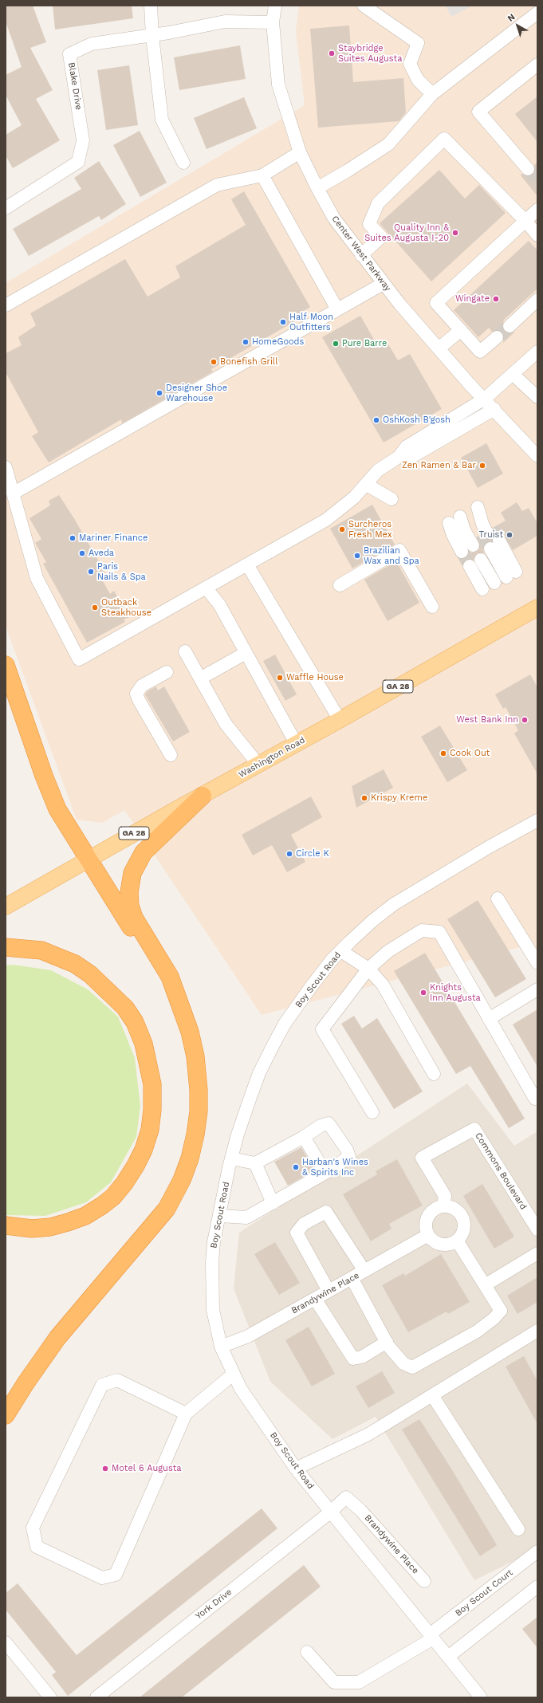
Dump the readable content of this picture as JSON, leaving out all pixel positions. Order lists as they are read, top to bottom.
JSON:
{
  "streets": {
    "main road": ["GA 28", "Washington Road"],
    "street": [
      "Blake Drive",
      "Center West Parkway",
      "Boy Scout Road",
      "Commons Boulevard",
      "Brandywine Place",
      "Boy Scout Court",
      "York Drive"
    ]
  },
  "crossings": [
    ["Blake Drive", "Center West Parkway"],
    ["Boy Scout Road", "Brandywine Place"],
    ["Boy Scout Road", "Boy Scout Court"],
    ["Boy Scout Road", "York Drive"],
    ["Commons Boulevard", "Brandywine Place"],
    ["Brandywine Place", "York Drive"]
  ],
  "places": [
    "Staybridge Suites Augusta",
    "Quality Inn & Suites Augusta I-20",
    "Wingate",
    "Half Moon Outfitters",
    "HomeGoods",
    "Pure Barre",
    "Bonefish Grill",
    "Designer Shoe Warehouse",
    "OshKosh B'gosh",
    "Zen Ramen & Bar",
    "Surcheros Fresh Mex",
    "Truist",
    "Mariner Finance",
    "Aveda",
    "Brazilian Wax and Spa",
    "Paris Nails & Spa",
    "Outback Steakhouse",
    "Waffle House",
    "West Bank Inn",
    "Cook Out",
    "Krispy Kreme",
    "Circle K",
    "Knights Inn Augusta",
    "Harban's Wines & Spirits Inc",
    "Motel 6 Augusta"
  ],
  "north": "top left"
}
